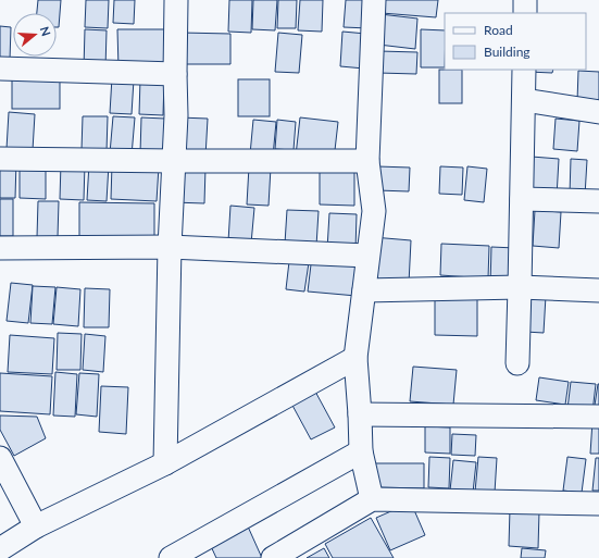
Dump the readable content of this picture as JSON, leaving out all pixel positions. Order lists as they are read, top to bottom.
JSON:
{
  "legend": ["Road", "Building"],
  "north": "right"
}
